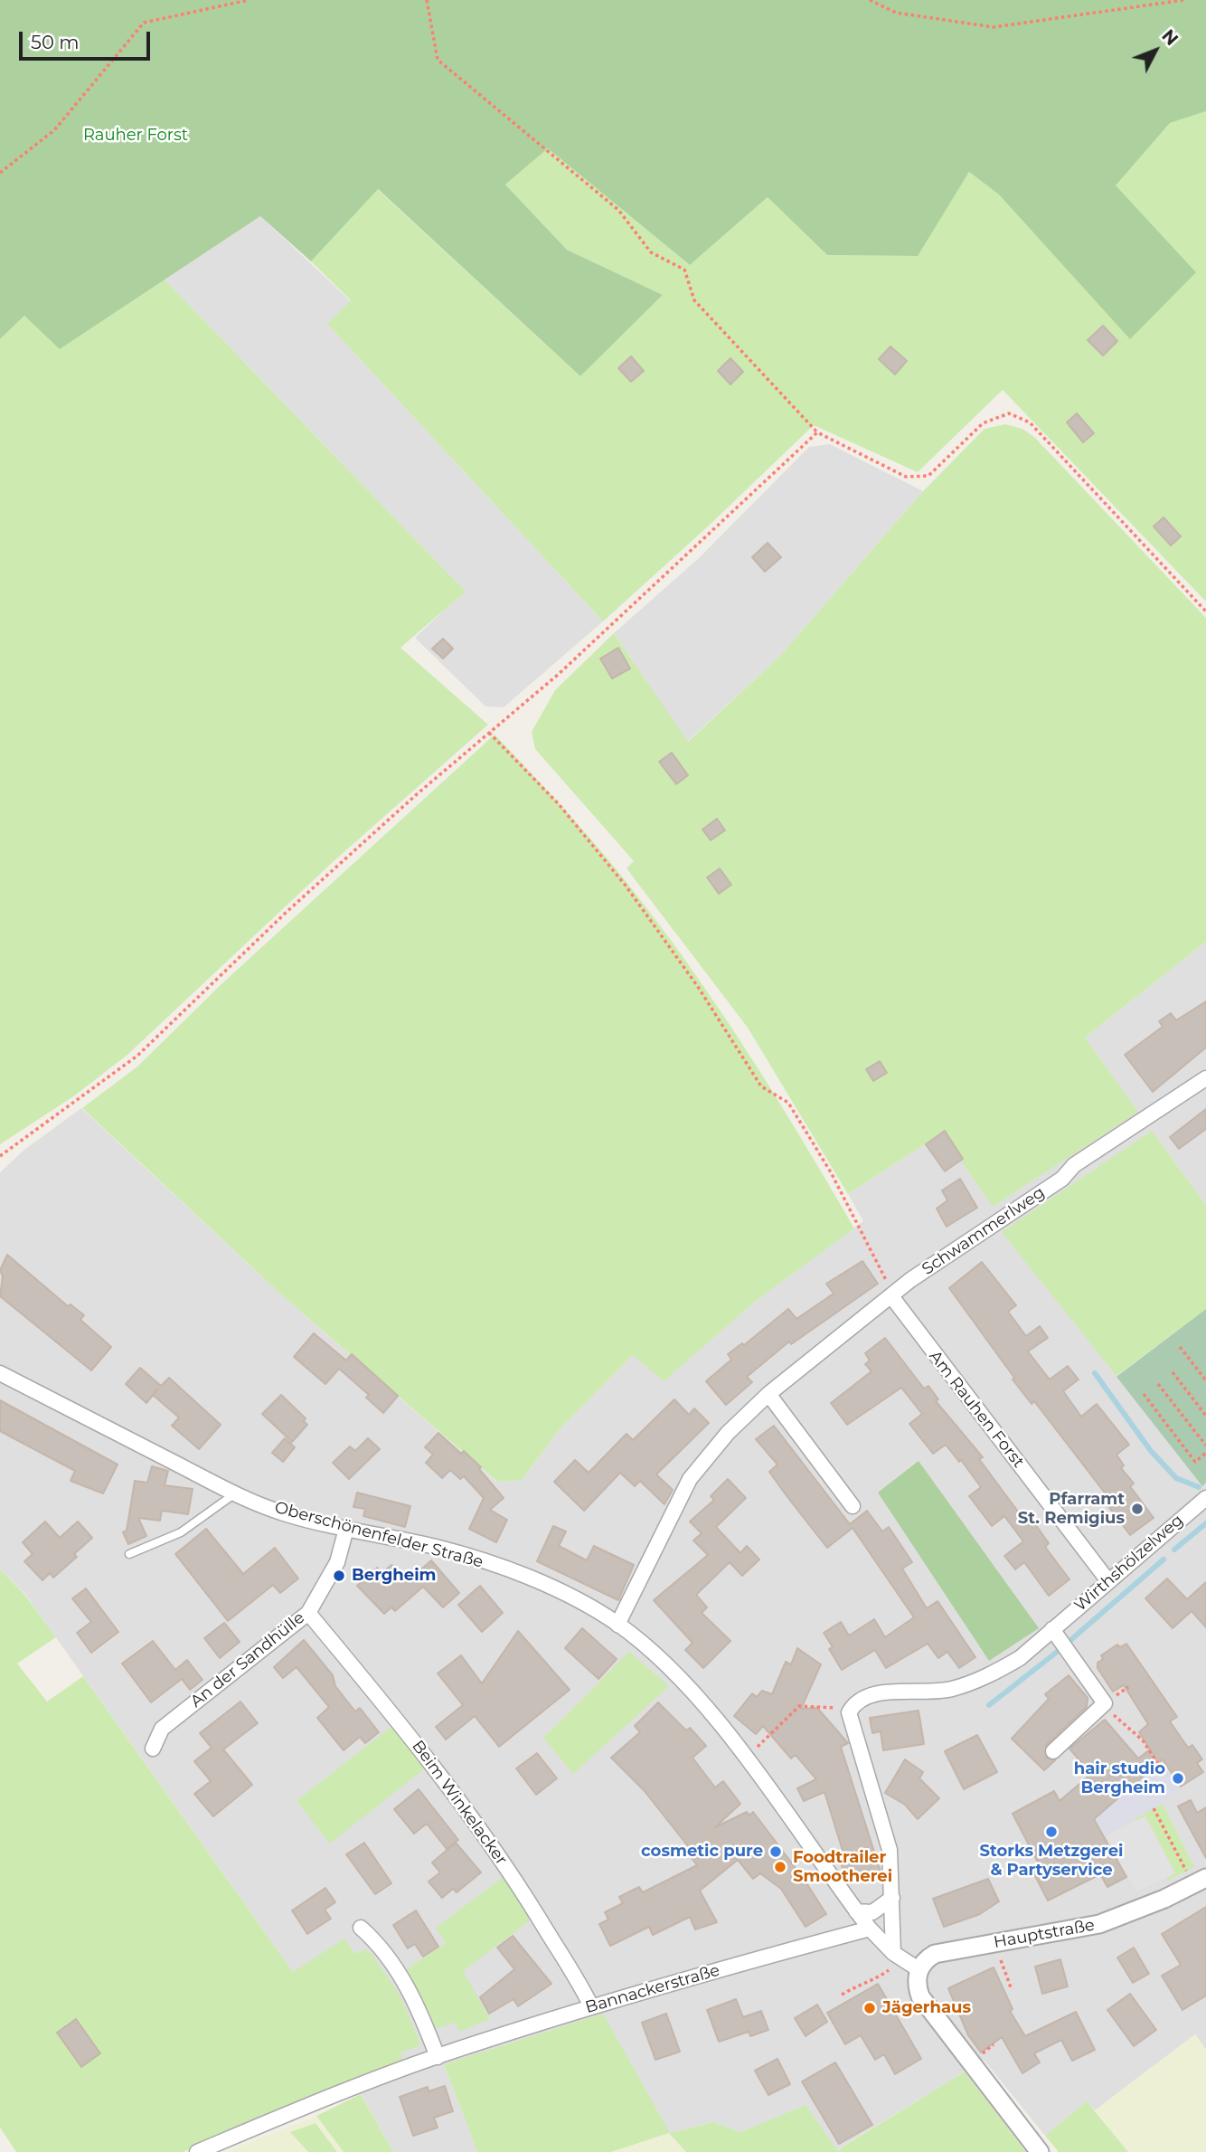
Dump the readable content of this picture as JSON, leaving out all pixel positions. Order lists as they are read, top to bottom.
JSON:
{
  "streets": {
    "street": [
      "Schwammerlweg",
      "Am Rauhen Forst",
      "Oberschönenfelder Straße",
      "Wirthshölzelweg",
      "An der Sandhülle",
      "Beim Winkelacker",
      "Hauptstraße",
      "Bannackerstraße"
    ]
  },
  "crossings": [
    ["Schwammerlweg", "Am Rauhen Forst"],
    ["Schwammerlweg", "Oberschönenfelder Straße"],
    ["Am Rauhen Forst", "Wirthshölzelweg"],
    ["Oberschönenfelder Straße", "An der Sandhülle"],
    ["Oberschönenfelder Straße", "Hauptstraße"],
    ["Oberschönenfelder Straße", "Bannackerstraße"],
    ["An der Sandhülle", "Beim Winkelacker"],
    ["Beim Winkelacker", "Bannackerstraße"]
  ],
  "parks": ["Rauher Forst"],
  "places": [
    "Pfarramt St. Remigius",
    "Bergheim",
    "hair studio Bergheim",
    "Storks Metzgerei & Partyservice",
    "cosmetic pure",
    "Foodtrailer Smootherei",
    "Jägerhaus"
  ],
  "scale_bar": "50 m",
  "north": "top right"
}
